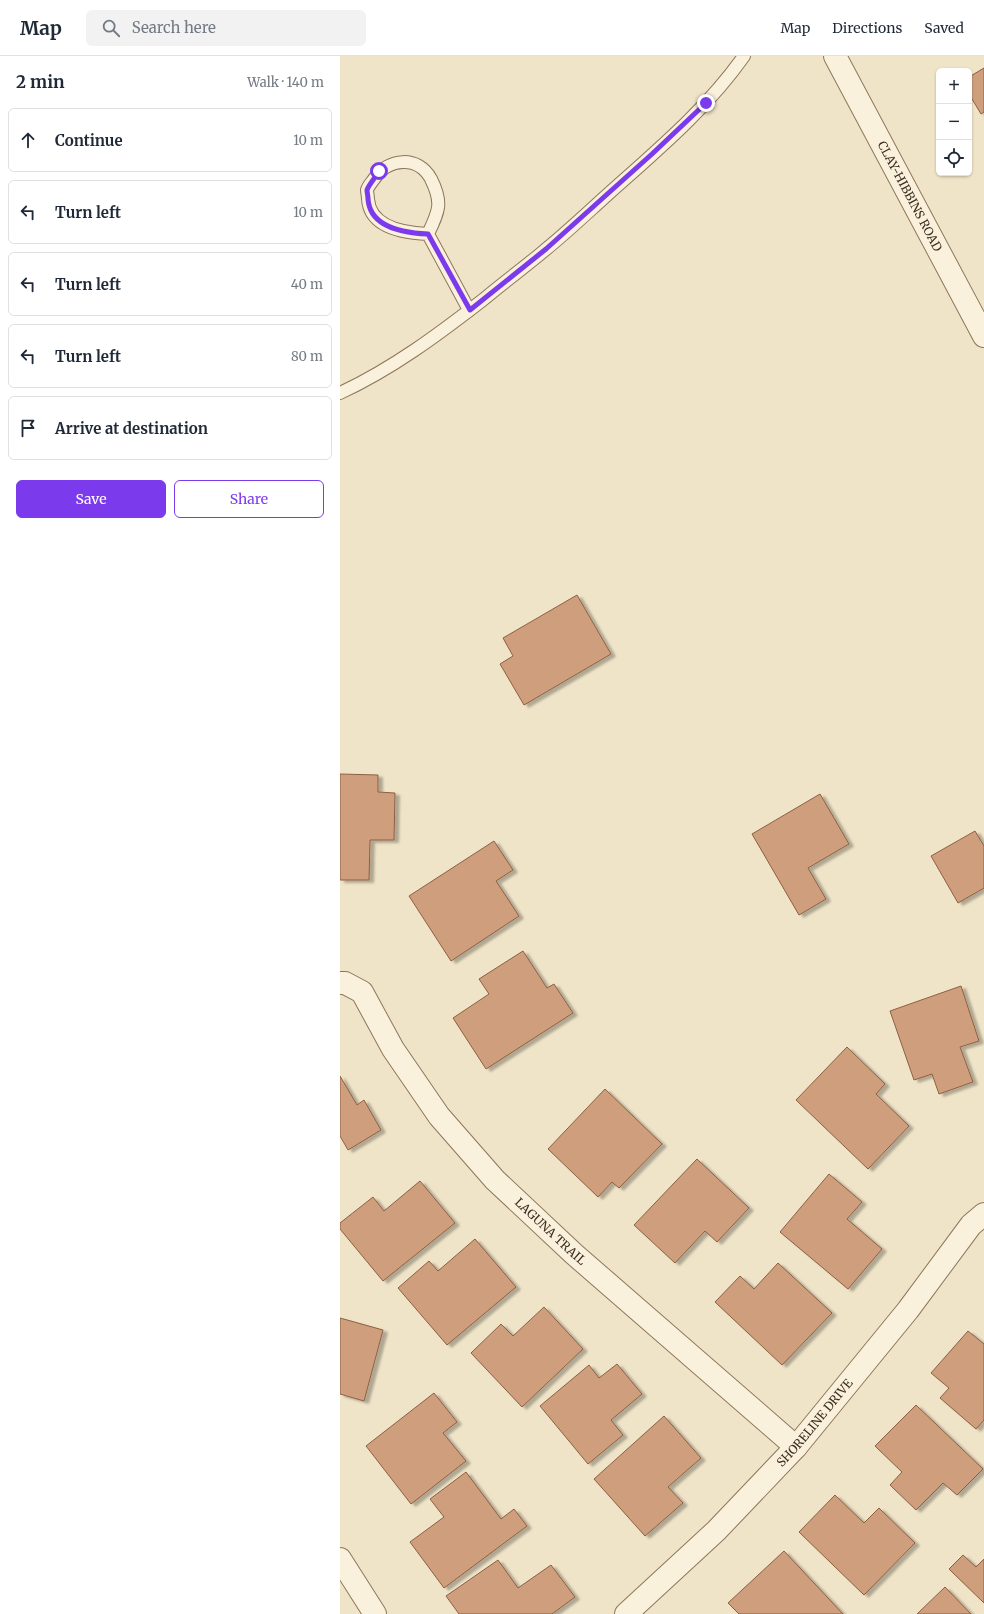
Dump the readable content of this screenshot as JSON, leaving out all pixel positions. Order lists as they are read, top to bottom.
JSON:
{
  "streets": {
    "street": ["CLAY-HIBBINS ROAD", "LAGUNA TRAIL", "SHORELINE DRIVE"]
  },
  "crossings": [
    ["LAGUNA TRAIL", "SHORELINE DRIVE"]
  ],
  "page": {
    "header": "Map",
    "search": "Search here",
    "nav": ["Map", "Directions", "Saved"],
    "heading": ["2 min", "Walk · 140 m"],
    "map_buttons": ["+", "−"],
    "list": [
      ["Continue", "10 m"],
      ["Turn left", "10 m"],
      ["Turn left", "40 m"],
      ["Turn left", "80 m"],
      "Arrive at destination"
    ],
    "buttons": ["Save", "Share"]
  }
}
